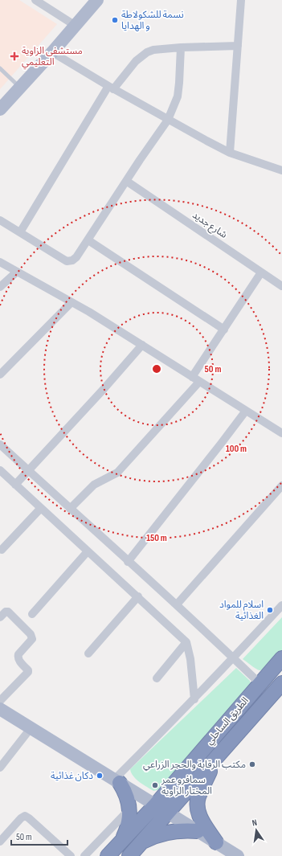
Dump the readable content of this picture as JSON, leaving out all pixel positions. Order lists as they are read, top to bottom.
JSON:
{
  "streets": {
    "highway": ["الطريق الساحلي"],
    "street": ["شارع جديد"]
  },
  "places": {
    "other": [
      "نسمة للشكولاطة و الهدايا",
      "اسلام للمواد الغذائية",
      "مكتب الرقابة والحجر الزراعي",
      "دكان غذائية",
      "سمافرو عمر المختار الزاوية"
    ],
    "health": ["مستشفى الزاوية التعليمي"]
  },
  "scale_bar": "50 m",
  "north": "top",
  "rings": ["50 m", "100 m", "150 m"]
}
